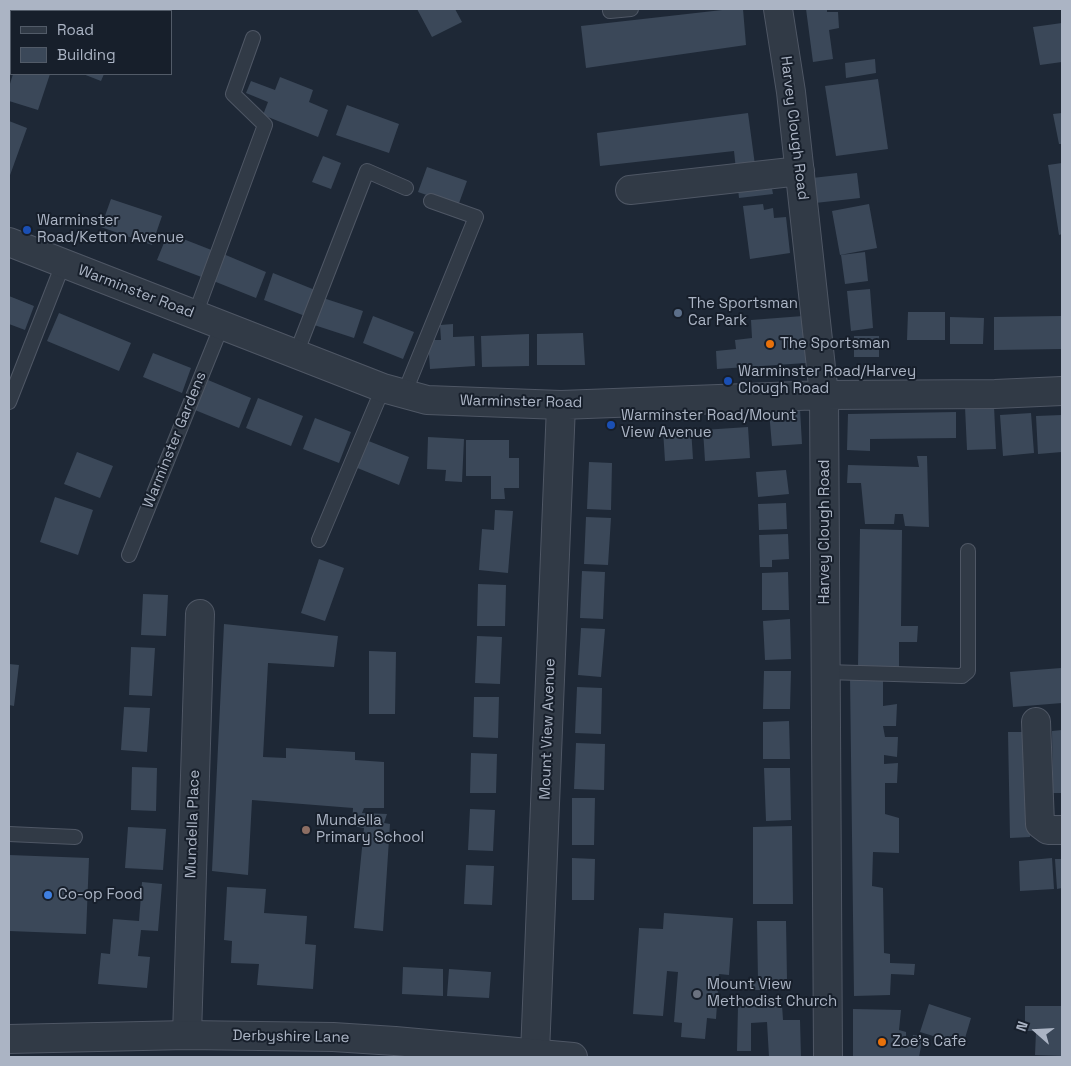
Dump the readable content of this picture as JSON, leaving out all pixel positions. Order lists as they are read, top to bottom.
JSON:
{
  "streets": {
    "street": [
      "Harvey Clough Road",
      "Warminster Road",
      "Mount View Avenue",
      "Mundella Place",
      "Derbyshire Lane"
    ],
    "lane": ["Warminster Gardens"]
  },
  "crossings": [
    ["Harvey Clough Road", "Warminster Road"],
    ["Warminster Road", "Warminster Gardens"],
    ["Warminster Road", "Mount View Avenue"],
    ["Mount View Avenue", "Derbyshire Lane"],
    ["Mundella Place", "Derbyshire Lane"]
  ],
  "places": [
    "Warminster Road/Ketton Avenue",
    "The Sportsman Car Park",
    "The Sportsman",
    "Warminster Road/Harvey Clough Road",
    "Warminster Road/Mount View Avenue",
    "Mundella Primary School",
    "Co-op Food",
    "Mount View Methodist Church",
    "Zoe's Cafe"
  ],
  "legend": ["Road", "Building"],
  "north": "left"
}
